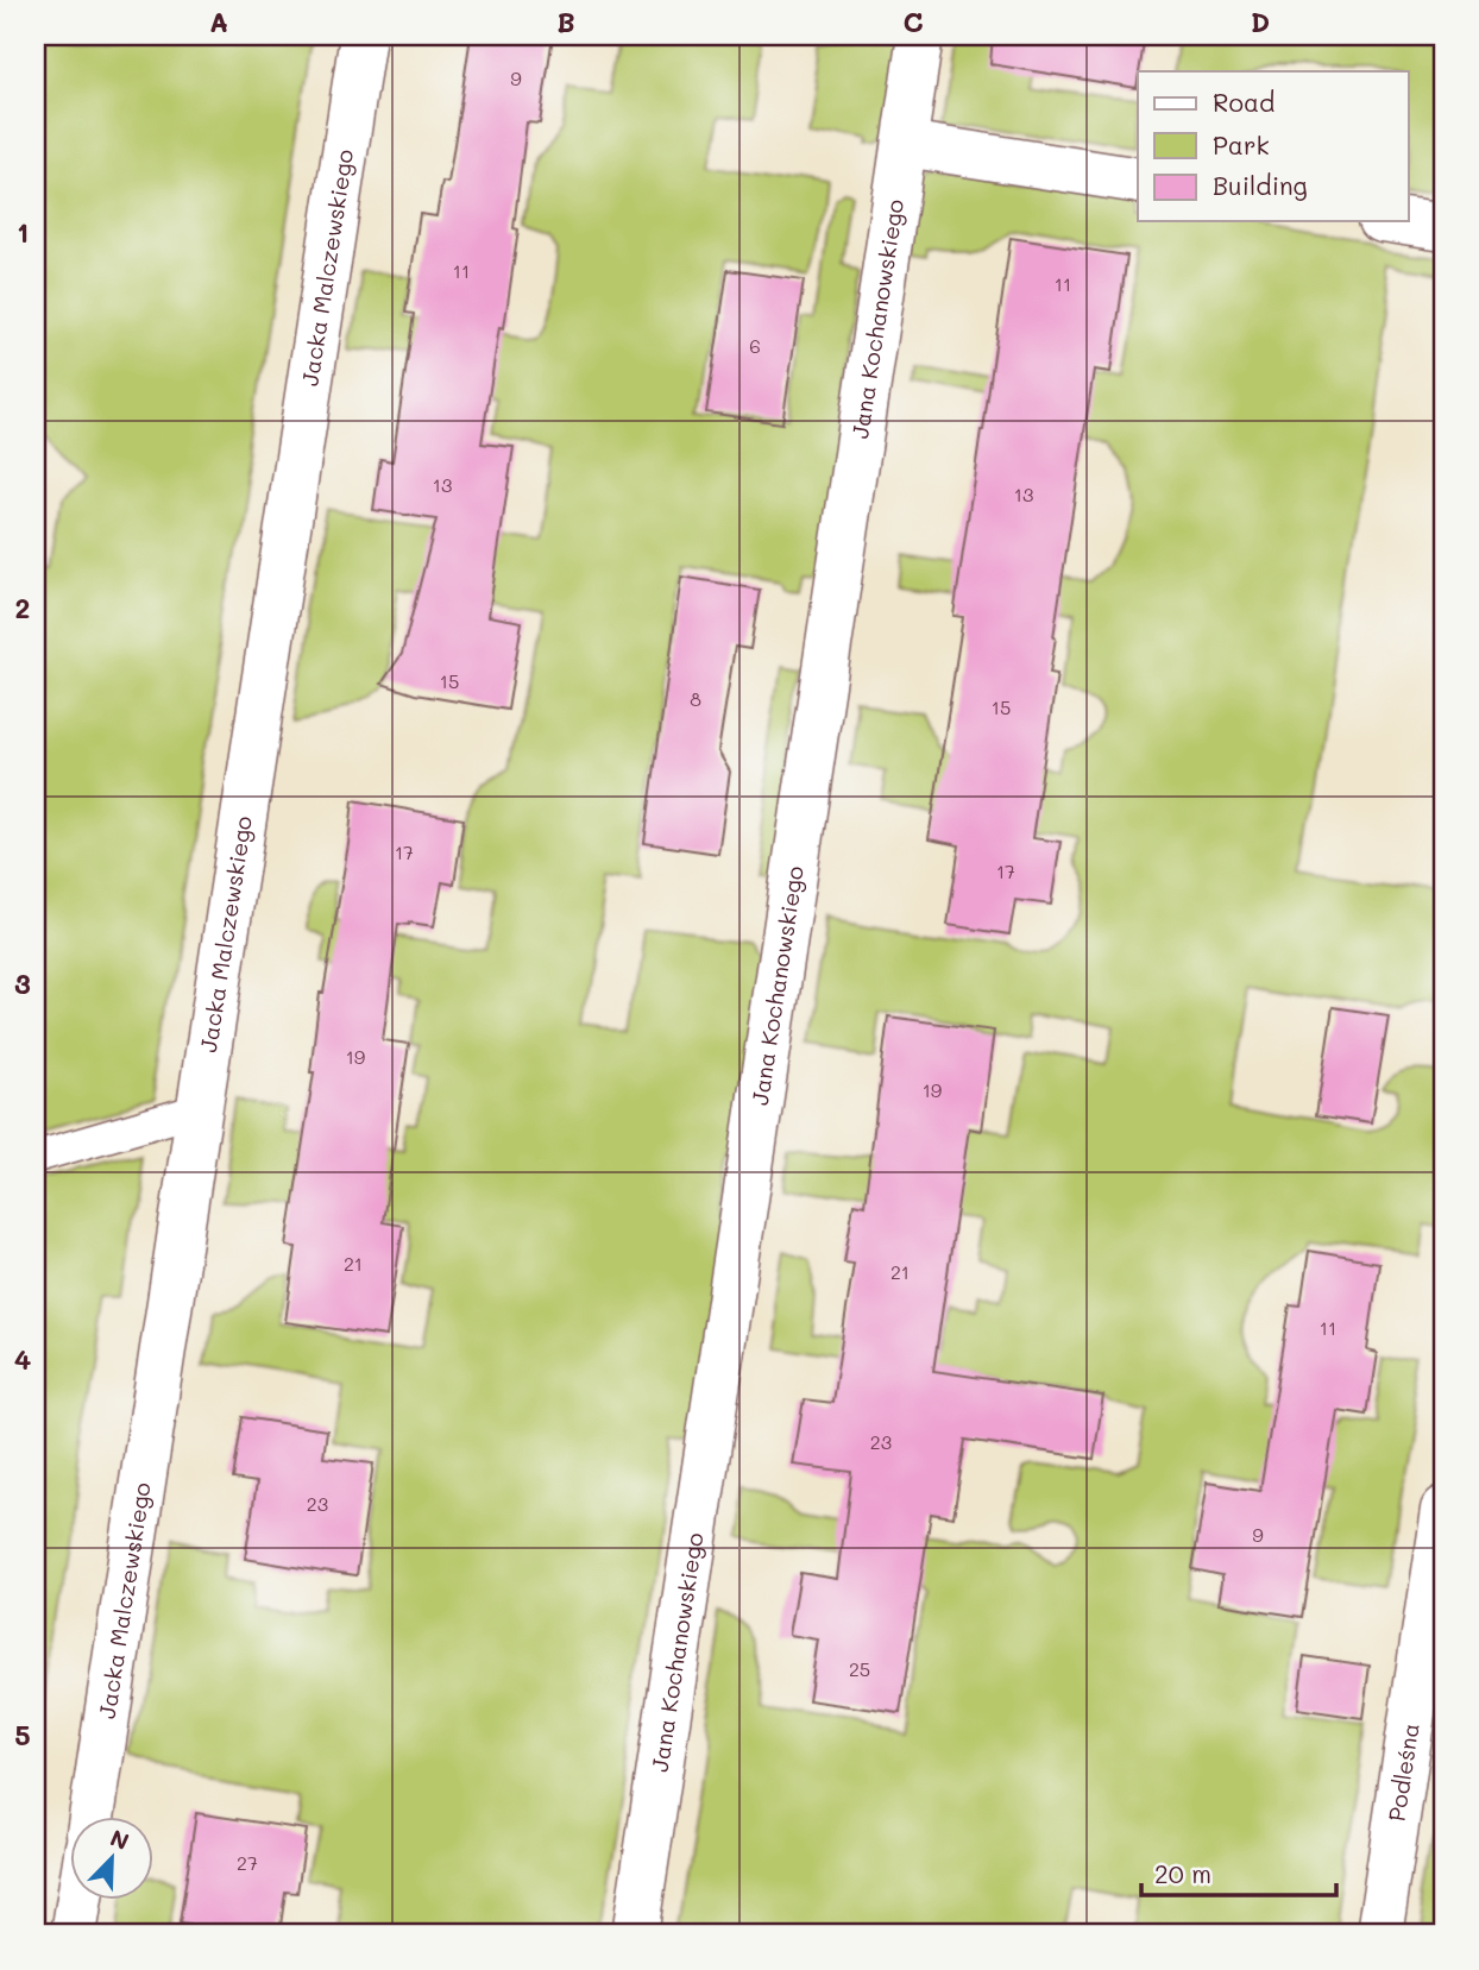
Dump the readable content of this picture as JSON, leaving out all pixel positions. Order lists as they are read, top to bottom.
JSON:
{
  "streets": {
    "street": ["Jacka Malczewskiego", "Jana Kochanowskiego", "Podleśna"]
  },
  "house_numbers": [
    "9",
    "11",
    "11",
    "6",
    "13",
    "13",
    "15",
    "8",
    "15",
    "17",
    "17",
    "19",
    "19",
    "21",
    "21",
    "11",
    "23",
    "23",
    "9",
    "25",
    "27"
  ],
  "legend": ["Road", "Park", "Building"],
  "scale_bar": "20 m",
  "north": "top right",
  "grid": {
    "columns": [
      "A",
      "B",
      "C",
      "D"
    ],
    "rows": [
      "1",
      "2",
      "3",
      "4",
      "5"
    ]
  }
}
